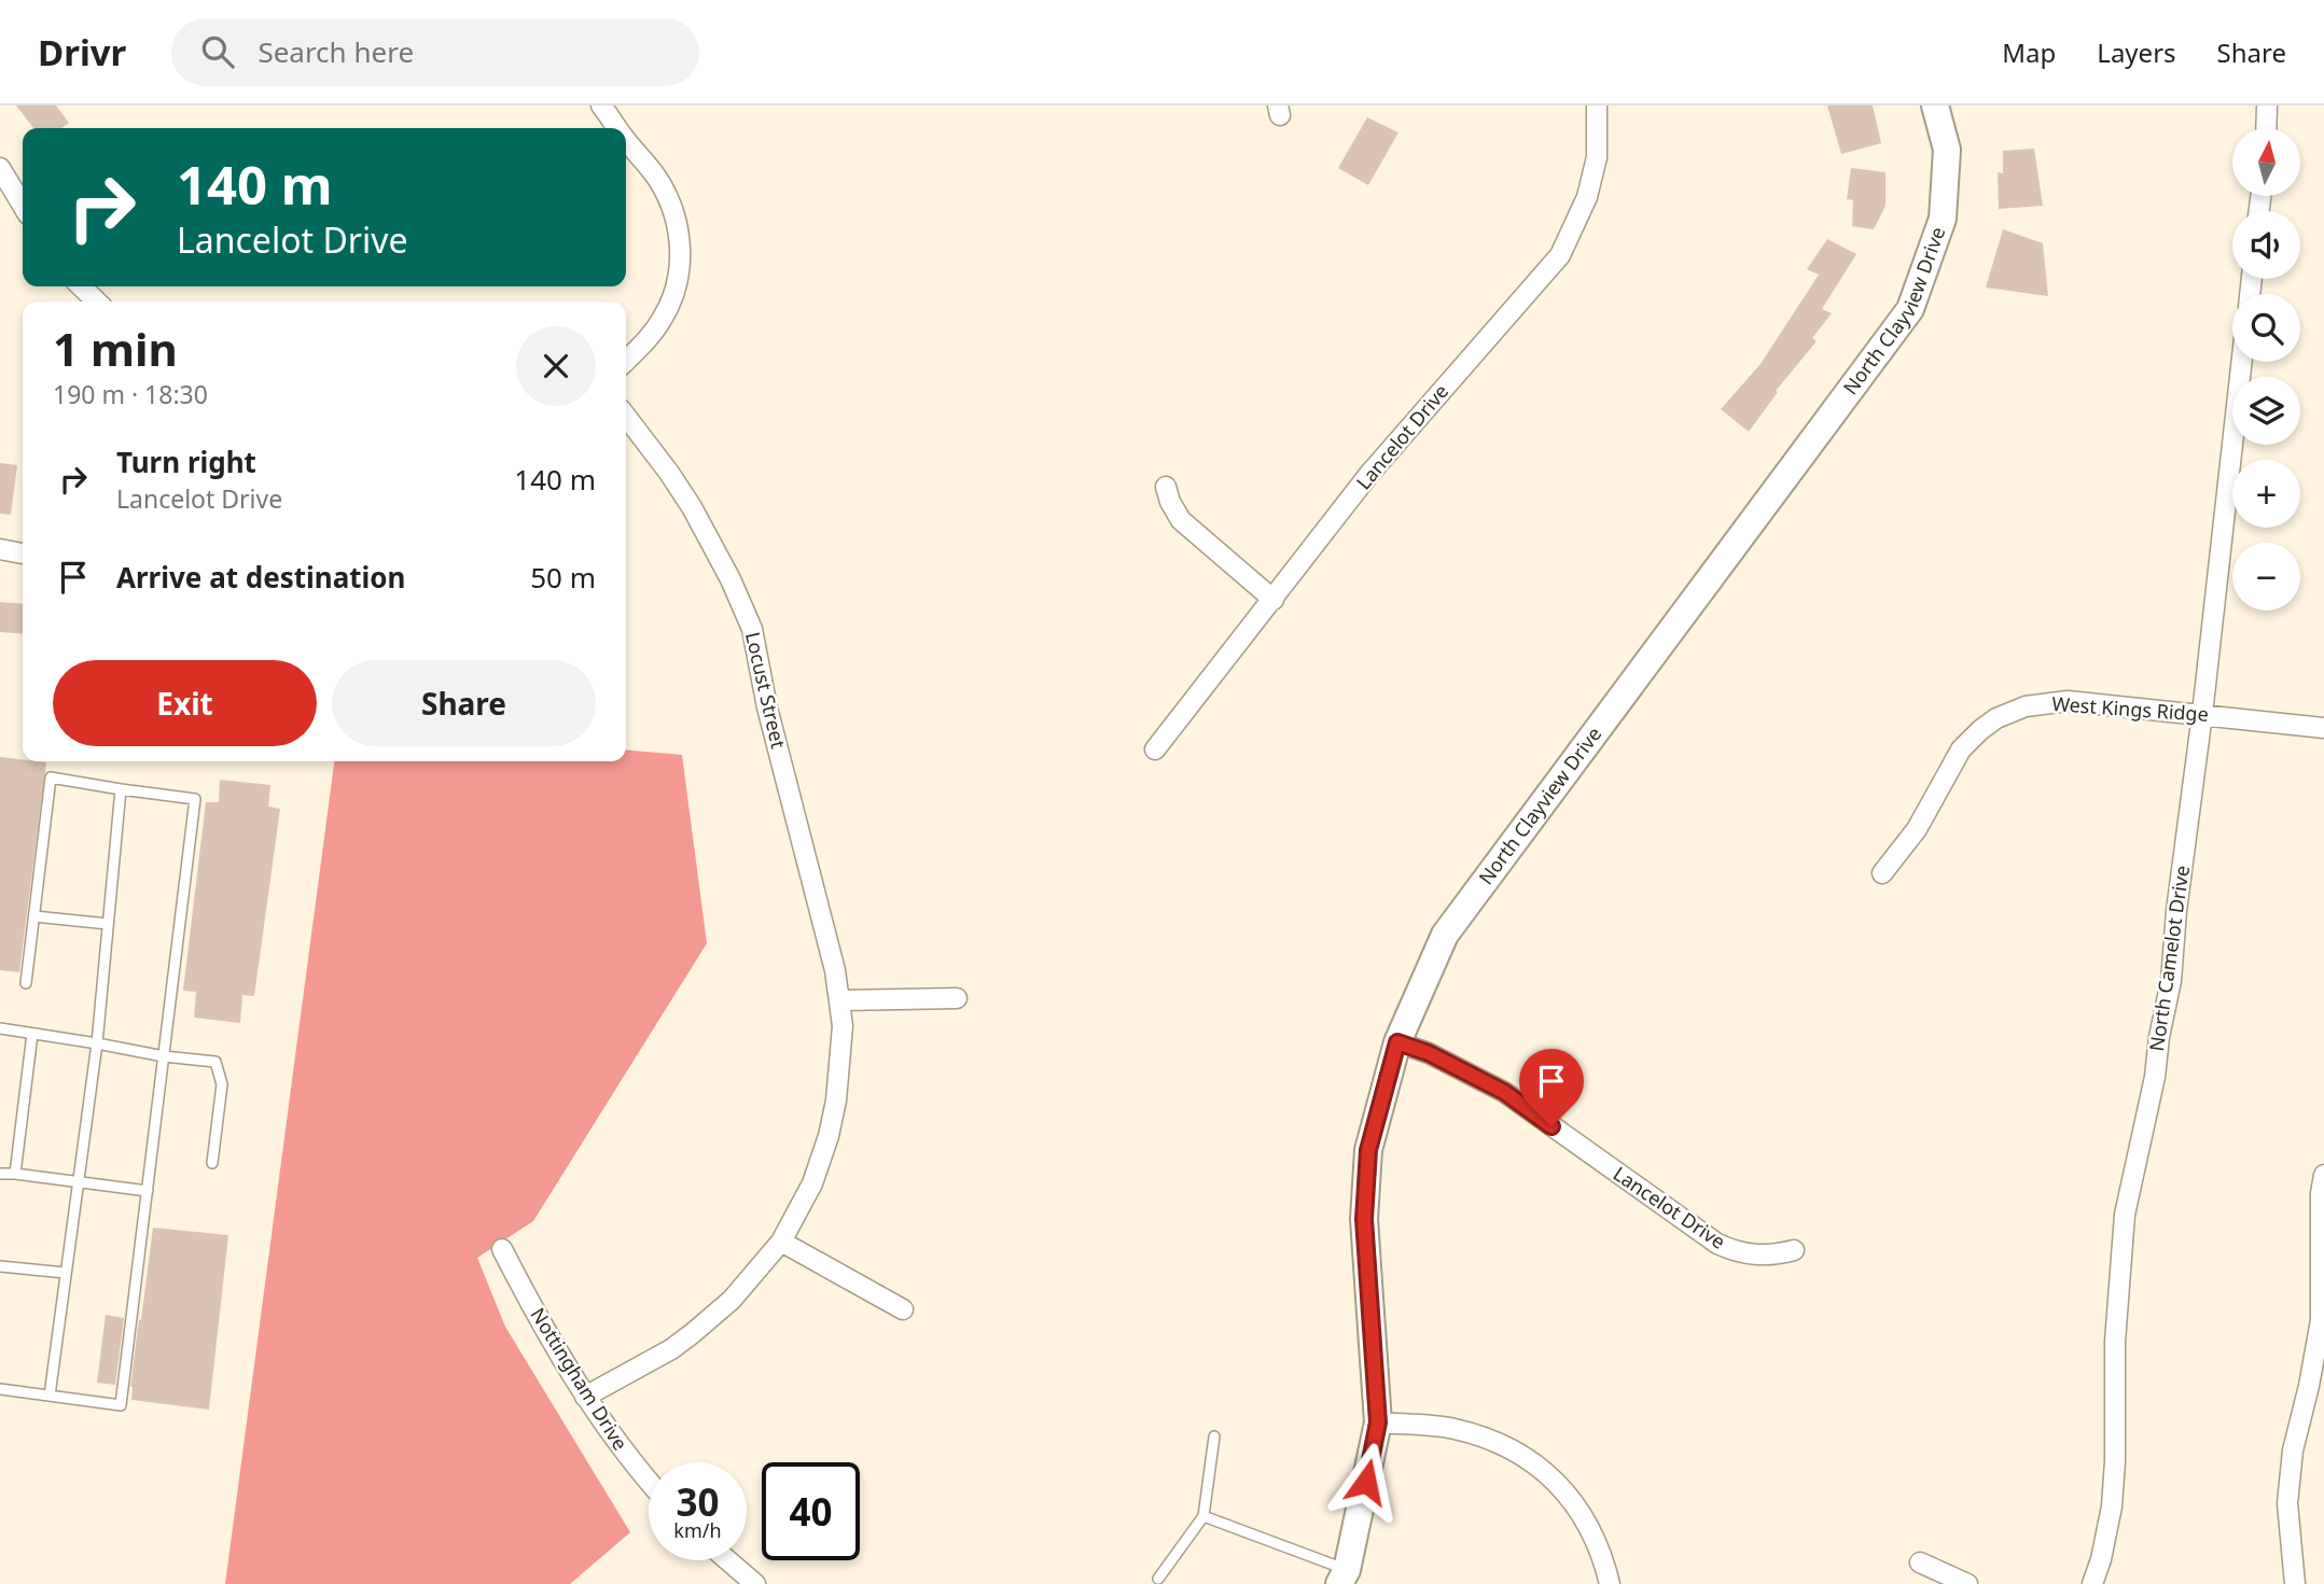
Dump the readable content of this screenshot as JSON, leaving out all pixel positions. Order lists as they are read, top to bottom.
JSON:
{
  "streets": {
    "street": [
      "North Clayview Drive",
      "Lancelot Drive",
      "Locust Street",
      "West Kings Ridge",
      "North Camelot Drive",
      "Nottingham Drive"
    ]
  },
  "crossings": [
    ["North Clayview Drive", "Lancelot Drive"],
    ["Locust Street", "Nottingham Drive"],
    ["West Kings Ridge", "North Camelot Drive"]
  ],
  "north": "top",
  "page": {
    "header": "Drivr",
    "search": "Search here",
    "nav": ["Map", "Layers", "Share"],
    "map_buttons": ["+", "−"],
    "turn": ["140 m", "Lancelot Drive"],
    "heading": ["1 min", "190 m · 18:30"],
    "list": [
      {
        "name": "Turn right",
        "note": "Lancelot Drive",
        "value": "140 m"
      },
      {
        "name": "Arrive at destination",
        "value": "50 m"
      }
    ],
    "buttons": ["Exit", "Share"],
    "speed": "30 km/h",
    "limit": "40"
  }
}
